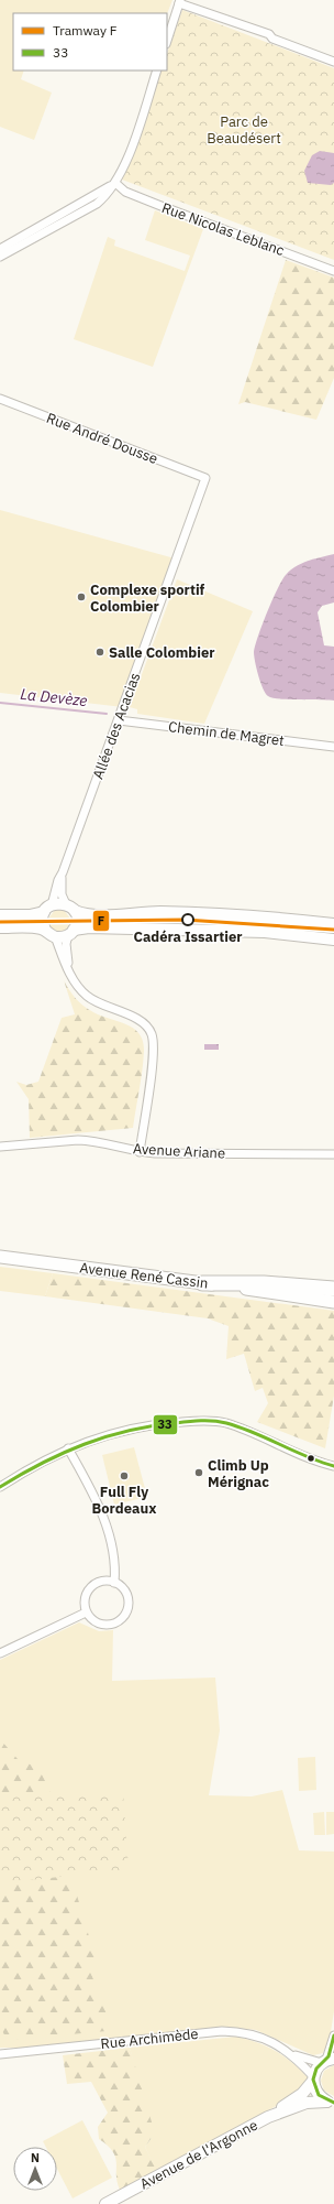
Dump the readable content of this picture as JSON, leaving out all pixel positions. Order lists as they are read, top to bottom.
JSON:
{
  "streets": {
    "main road": ["Avenue René Cassin"],
    "street": [
      "Rue Nicolas Leblanc",
      "Rue André Dousse",
      "Allée des Acacias",
      "Chemin de Magret",
      "Avenue Ariane",
      "Rue Archimède",
      "Avenue de l'Argonne"
    ]
  },
  "crossings": [
    ["Rue André Dousse", "Allée des Acacias"],
    ["Allée des Acacias", "Chemin de Magret"],
    ["Rue Archimède", "Avenue de l'Argonne"]
  ],
  "water": ["La Devèze"],
  "parks": ["Parc de Beaudésert"],
  "places": [
    "Complexe sportif Colombier",
    "Salle Colombier",
    "Cadéra Issartier",
    "Climb Up Mérignac",
    "Full Fly Bordeaux"
  ],
  "lines": ["tram line F", "transit line 33"],
  "legend": ["Tramway F", "33"],
  "north": "top"
}
